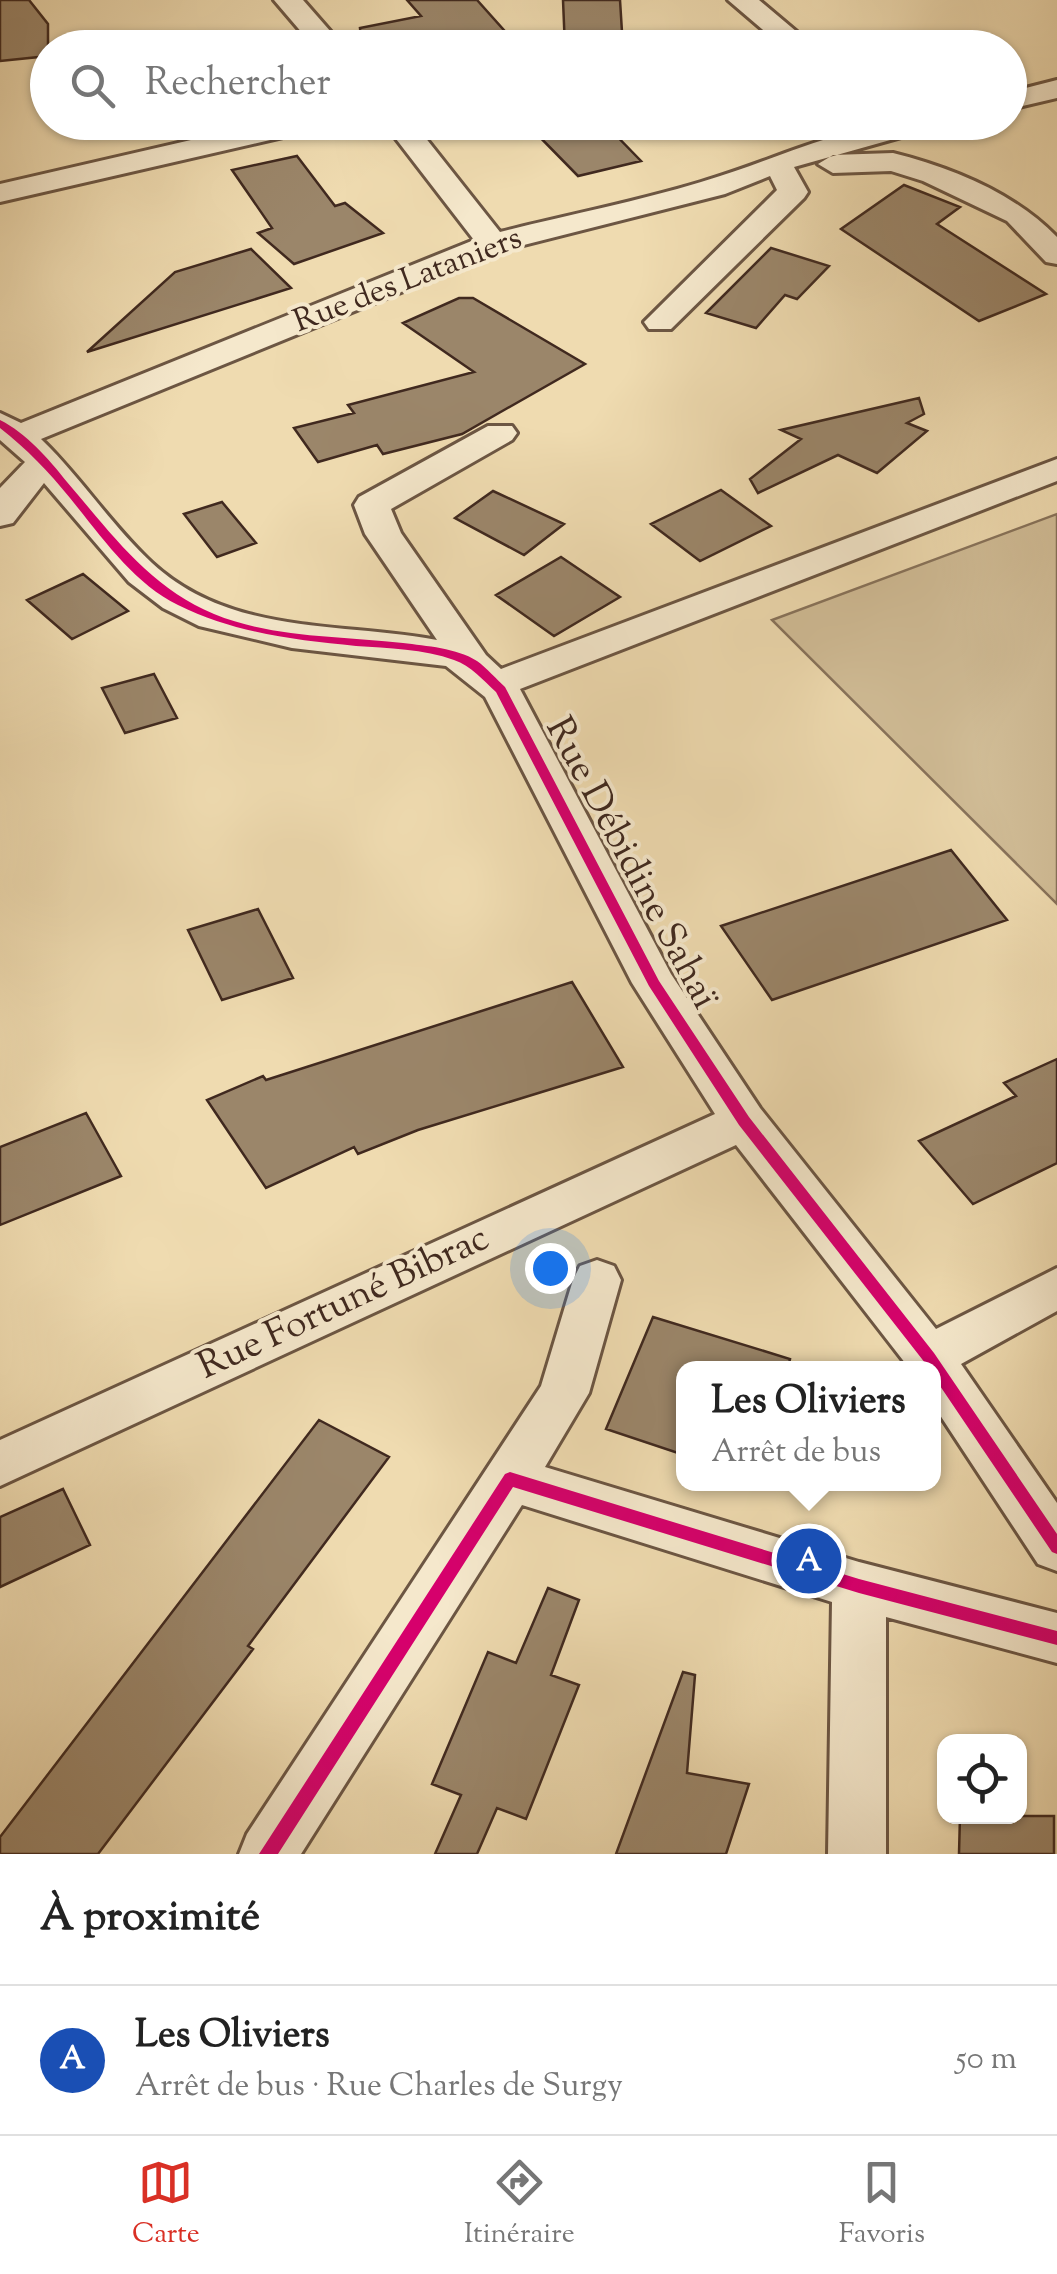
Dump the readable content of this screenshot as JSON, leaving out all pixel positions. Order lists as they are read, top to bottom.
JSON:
{
  "streets": {
    "street": ["Rue des Lataniers", "Rue Débidine Sahaï", "Rue Fortuné Bibrac"]
  },
  "crossings": [
    ["Rue Débidine Sahaï", "Rue Fortuné Bibrac"]
  ],
  "page": {
    "search": "Rechercher",
    "popup": ["Les Oliviers", "Arrêt de bus"],
    "pins": "A",
    "heading": "À proximité",
    "list": [
      {
        "mark": "A",
        "name": "Les Oliviers",
        "note": "Arrêt de bus · Rue Charles de Surgy",
        "value": "50 m"
      }
    ],
    "nav": ["Carte", "Itinéraire", "Favoris"]
  }
}
